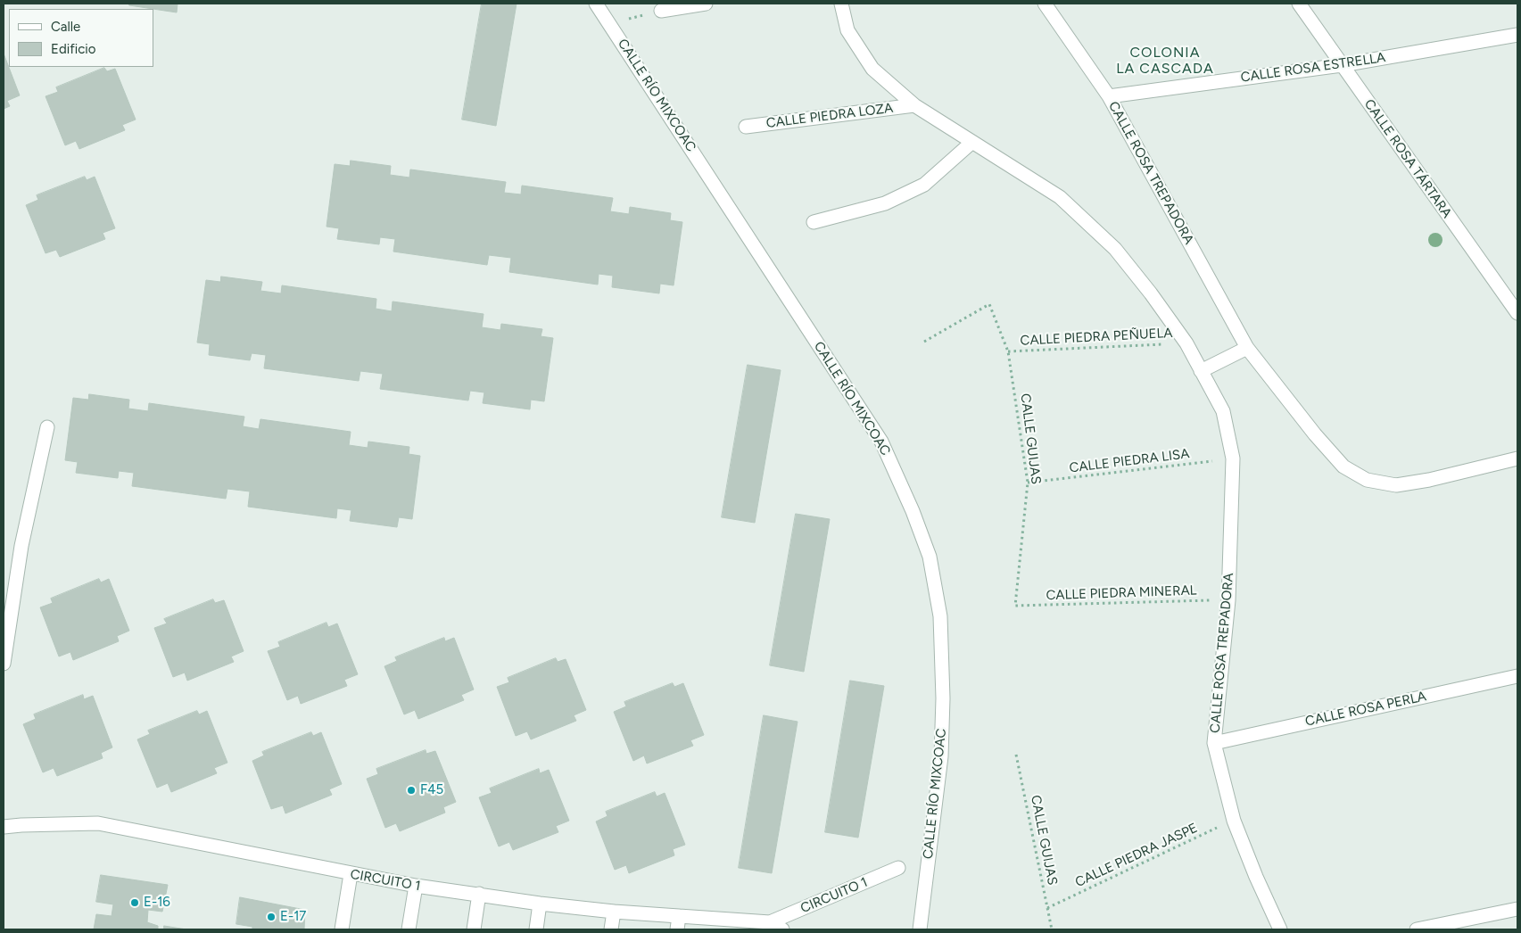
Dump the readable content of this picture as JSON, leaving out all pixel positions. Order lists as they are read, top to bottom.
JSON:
{
  "streets": {
    "street": [
      "CALLE ROSA ESTRELLA",
      "CALLE RÍO MIXCOAC",
      "CALLE PIEDRA LOZA",
      "CALLE ROSA TÁRTARA",
      "CALLE ROSA TREPADORA",
      "CALLE ROSA PERLA",
      "CIRCUITO 1"
    ],
    "path": [
      "CALLE PIEDRA PEÑUELA",
      "CALLE GUIJAS",
      "CALLE PIEDRA LISA",
      "CALLE PIEDRA MINERAL",
      "CALLE PIEDRA JASPE"
    ]
  },
  "crossings": [
    ["CALLE ROSA ESTRELLA", "CALLE ROSA TÁRTARA"],
    ["CALLE ROSA ESTRELLA", "CALLE ROSA TREPADORA"],
    ["CALLE ROSA TREPADORA", "CALLE PIEDRA LISA"],
    ["CALLE ROSA TREPADORA", "CALLE PIEDRA MINERAL"],
    ["CALLE ROSA TREPADORA", "CALLE ROSA PERLA"],
    ["CALLE ROSA TREPADORA", "CALLE PIEDRA JASPE"],
    ["CALLE PIEDRA PEÑUELA", "CALLE GUIJAS"],
    ["CALLE GUIJAS", "CALLE PIEDRA LISA"],
    ["CALLE GUIJAS", "CALLE PIEDRA MINERAL"],
    ["CALLE GUIJAS", "CALLE PIEDRA JASPE"]
  ],
  "districts": ["COLONIA LA CASCADA"],
  "places": ["F45", "E-16", "E-17"],
  "legend": ["Calle", "Edificio"]
}
